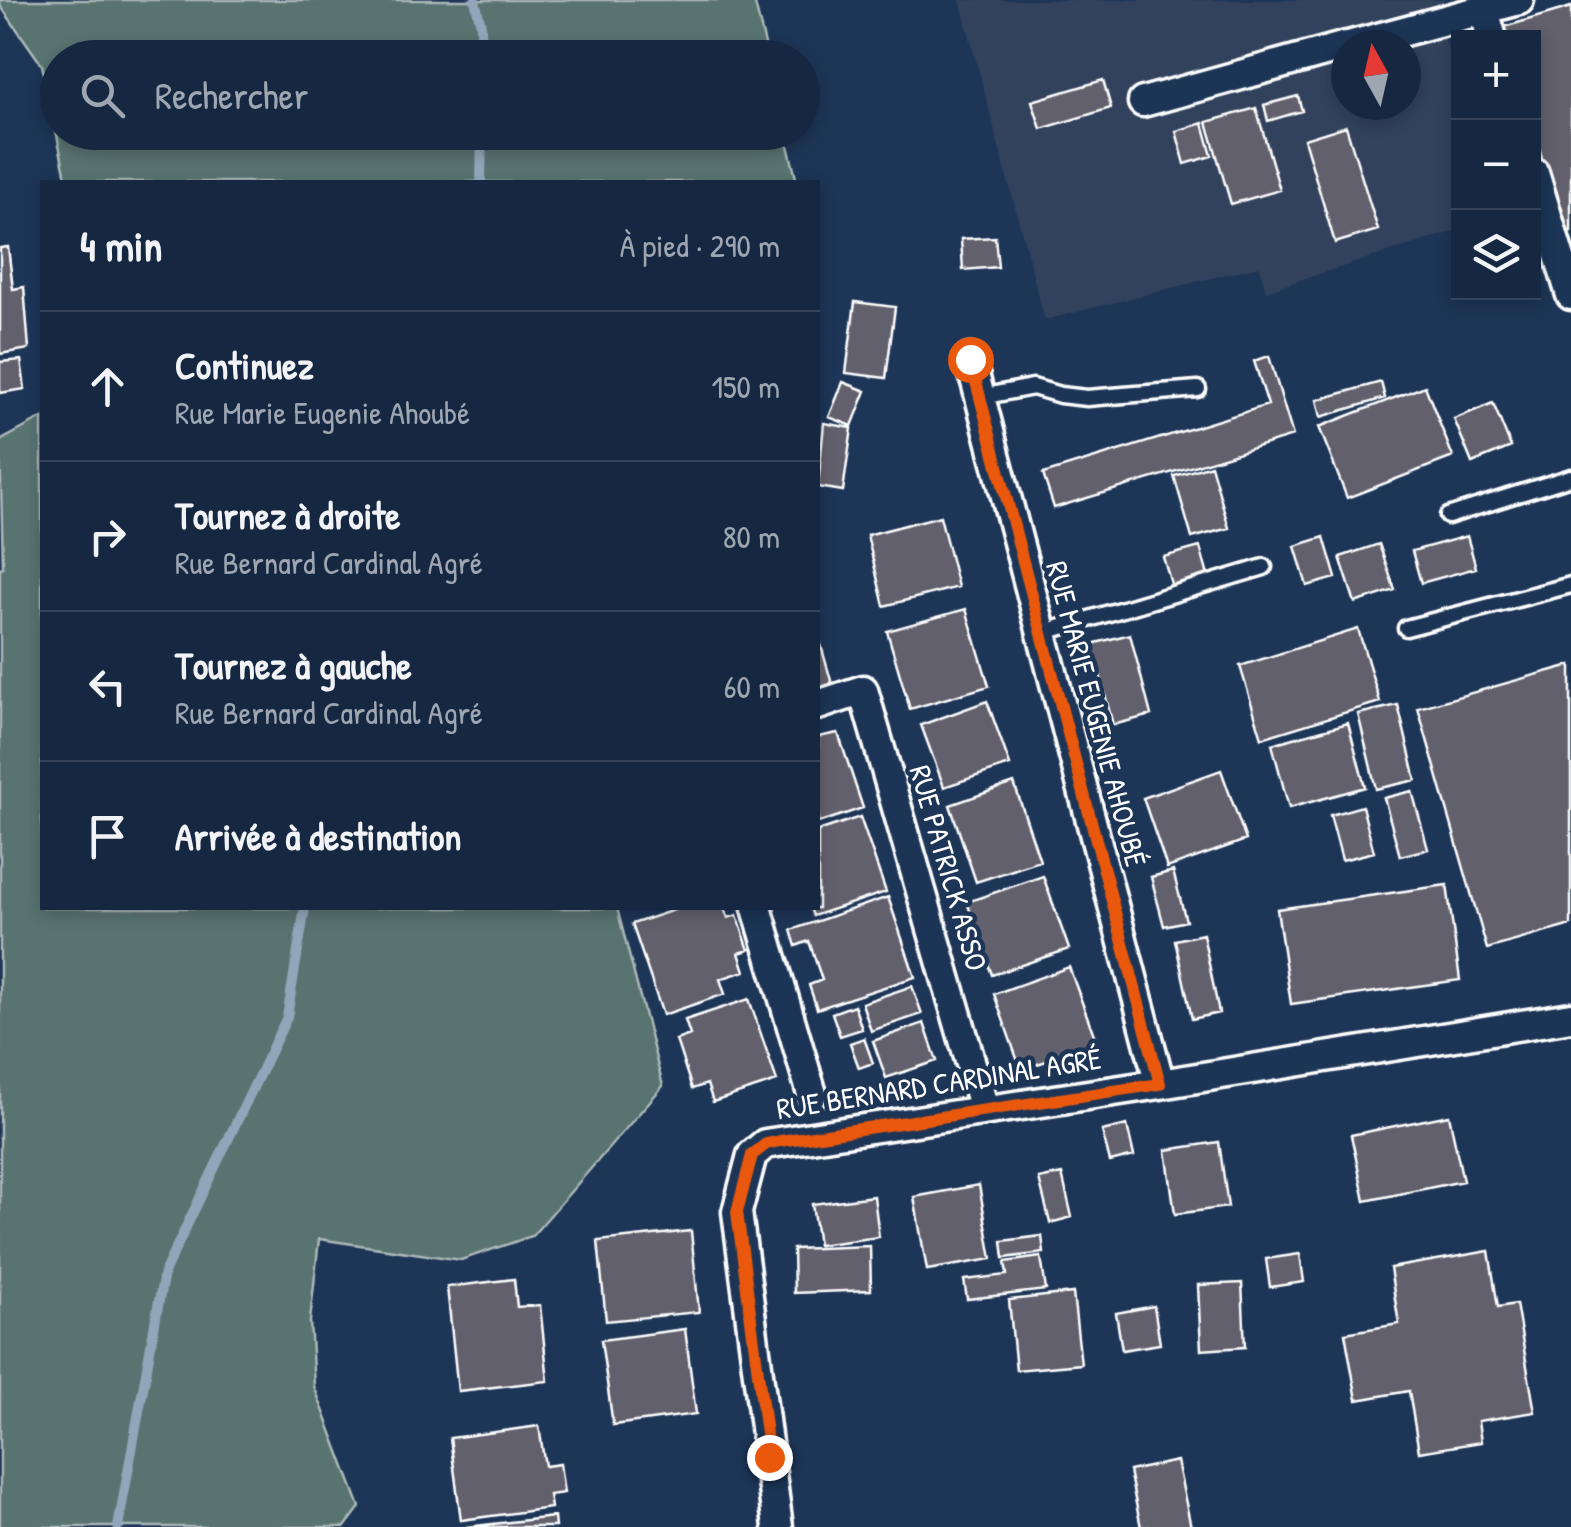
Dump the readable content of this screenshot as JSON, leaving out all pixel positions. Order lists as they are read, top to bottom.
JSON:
{
  "streets": {
    "street": ["RUE MARIE EUGENIE AHOUBÉ", "RUE PATRICK ASSO", "RUE BERNARD CARDINAL AGRÉ"]
  },
  "crossings": [
    ["RUE MARIE EUGENIE AHOUBÉ", "RUE BERNARD CARDINAL AGRÉ"],
    ["RUE PATRICK ASSO", "RUE BERNARD CARDINAL AGRÉ"]
  ],
  "north": "top",
  "page": {
    "map_buttons": ["+", "−"],
    "search": "Rechercher",
    "heading": ["4 min", "À pied · 290 m"],
    "list": [
      ["Continuez", "Rue Marie Eugenie Ahoubé", "150 m"],
      ["Tournez à droite", "Rue Bernard Cardinal Agré", "80 m"],
      ["Tournez à gauche", "Rue Bernard Cardinal Agré", "60 m"],
      "Arrivée à destination"
    ]
  }
}
